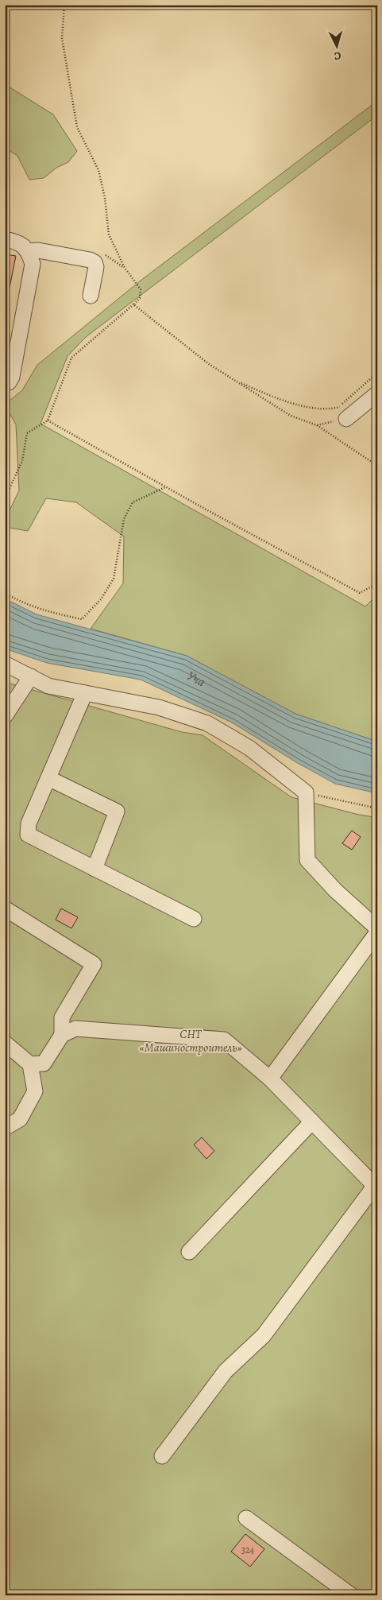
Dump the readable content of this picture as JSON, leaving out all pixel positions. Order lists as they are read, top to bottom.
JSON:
{
  "water": ["Уча"],
  "parks": ["СНТ «Машиностроитель»"],
  "house_numbers": ["324"],
  "north": "bottom"
}
